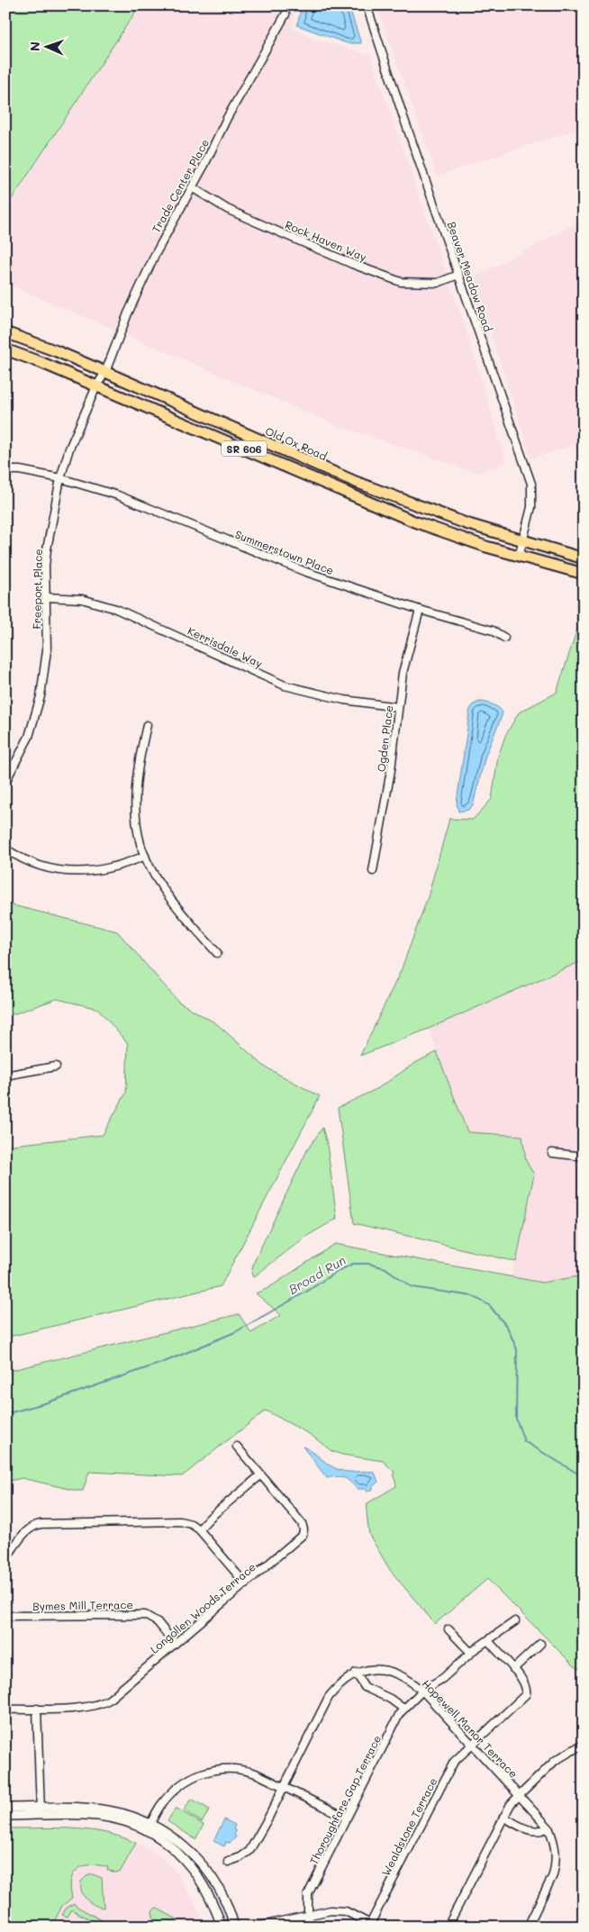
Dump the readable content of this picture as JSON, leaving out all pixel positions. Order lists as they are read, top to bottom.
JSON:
{
  "streets": {
    "main road": ["Old Ox Road", "SR 606"],
    "street": [
      "Trade Center Place",
      "Rock Haven Way",
      "Beaver Meadow Road",
      "Summerstown Place",
      "Freeport Place",
      "Kerrisdale Way",
      "Ogden Place",
      "Bymes Mill Terrace",
      "Longollen Woods Terrace",
      "Hopewell Manor Terrace",
      "Thoroughfare Gap Terrace",
      "Wealdstone Terrace"
    ]
  },
  "crossings": [
    ["Trade Center Place", "Rock Haven Way"],
    ["Trade Center Place", "Old Ox Road"],
    ["Trade Center Place", "Freeport Place"],
    ["Rock Haven Way", "Beaver Meadow Road"],
    ["Beaver Meadow Road", "Old Ox Road"],
    ["Beaver Meadow Road", "SR 606"],
    ["Old Ox Road", "Freeport Place"],
    ["SR 606", "Freeport Place"],
    ["Summerstown Place", "Freeport Place"],
    ["Summerstown Place", "Ogden Place"],
    ["Freeport Place", "Kerrisdale Way"],
    ["Kerrisdale Way", "Ogden Place"],
    ["Bymes Mill Terrace", "Longollen Woods Terrace"],
    ["Hopewell Manor Terrace", "Thoroughfare Gap Terrace"],
    ["Hopewell Manor Terrace", "Wealdstone Terrace"],
    ["Thoroughfare Gap Terrace", "Wealdstone Terrace"]
  ],
  "water": ["Broad Run"],
  "north": "left"
}
